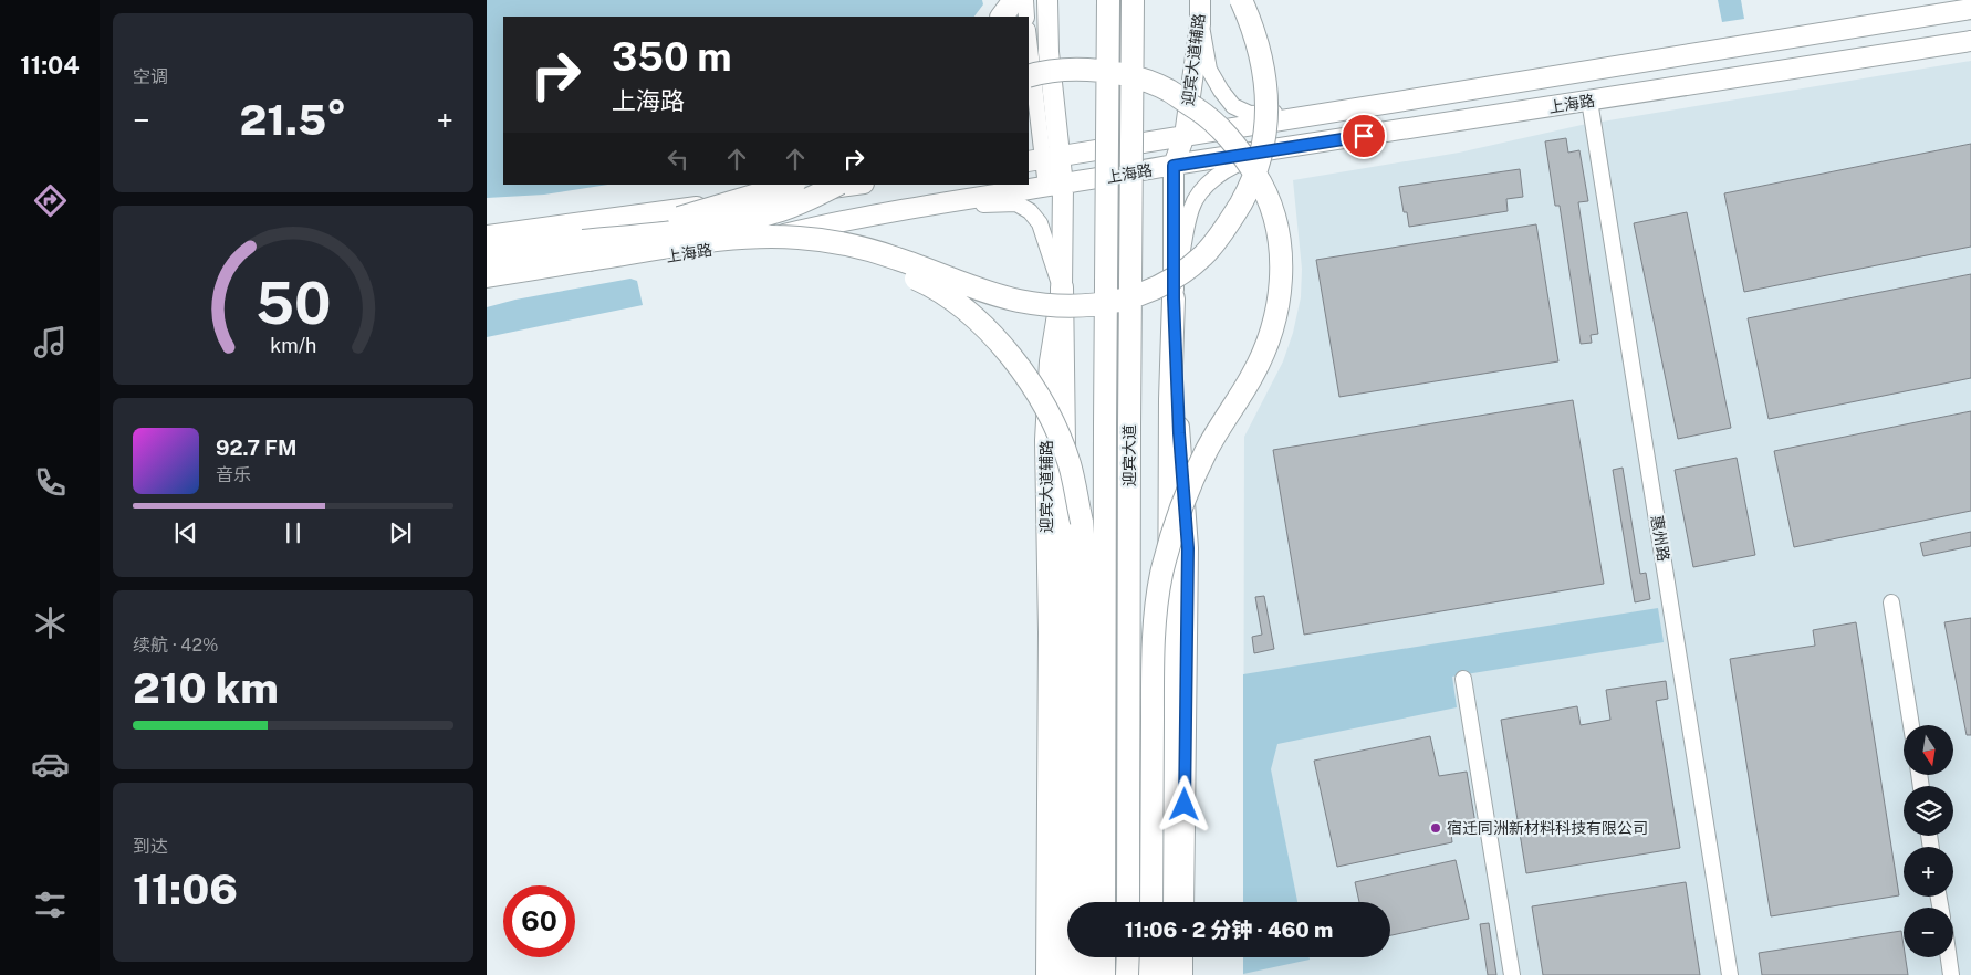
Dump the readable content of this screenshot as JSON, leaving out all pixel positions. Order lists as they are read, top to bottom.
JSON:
{
  "streets": {
    "highway": ["迎宾大道"],
    "main road": ["迎宾大道辅路", "上海路"],
    "street": ["惠州路"]
  },
  "crossings": [
    ["迎宾大道辅路", "上海路"],
    ["上海路", "惠州路"]
  ],
  "places": ["宿迁同洲新材料科技有限公司"],
  "north": "bottom",
  "page": {
    "tabs": "11:04",
    "tile": [
      "空调",
      ["续航 · 42%", "210 km"],
      ["到达", "11:06"]
    ],
    "turn": ["350 m", "上海路"],
    "heat": ["−", "21.5°", "+"],
    "song": ["92.7 FM", "音乐"],
    "map_buttons": ["+", "−"],
    "limit": "60",
    "trip": "11:06 · 2 分钟 · 460 m",
    "gauge": ["50", "km/h"]
  }
}
